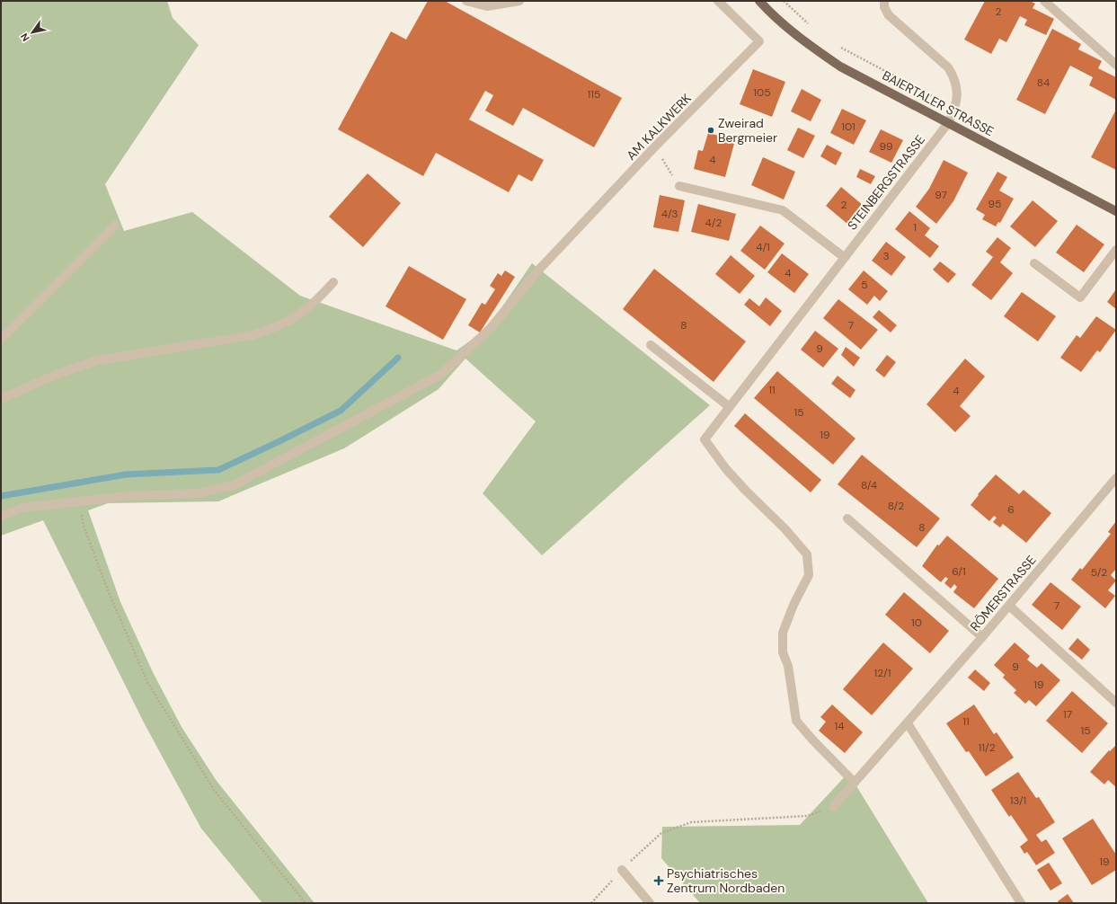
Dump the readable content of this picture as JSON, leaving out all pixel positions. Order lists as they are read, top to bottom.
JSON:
{
  "streets": {
    "main road": ["BAIERTALER STRASSE"],
    "street": ["AM KALKWERK", "STEINBERGSTRASSE", "RÖMERSTRASSE"]
  },
  "crossings": [
    ["BAIERTALER STRASSE", "STEINBERGSTRASSE"],
    ["STEINBERGSTRASSE", "RÖMERSTRASSE"]
  ],
  "places": {
    "other": ["Zweirad Bergmeier"],
    "health": ["Psychiatrisches Zentrum Nordbaden"]
  },
  "house_numbers": [
    "2",
    "84",
    "105",
    "115",
    "101",
    "99",
    "4",
    "97",
    "95",
    "2",
    "4/3",
    "4/2",
    "1",
    "4/1",
    "3",
    "4",
    "5",
    "8",
    "7",
    "9",
    "11",
    "4",
    "15",
    "19",
    "8/4",
    "8/2",
    "6",
    "8",
    "6/1",
    "5/2",
    "7",
    "10",
    "9",
    "12/1",
    "19",
    "17",
    "11",
    "14",
    "15",
    "11/2",
    "13/1",
    "19"
  ],
  "north": "bottom left"
}
